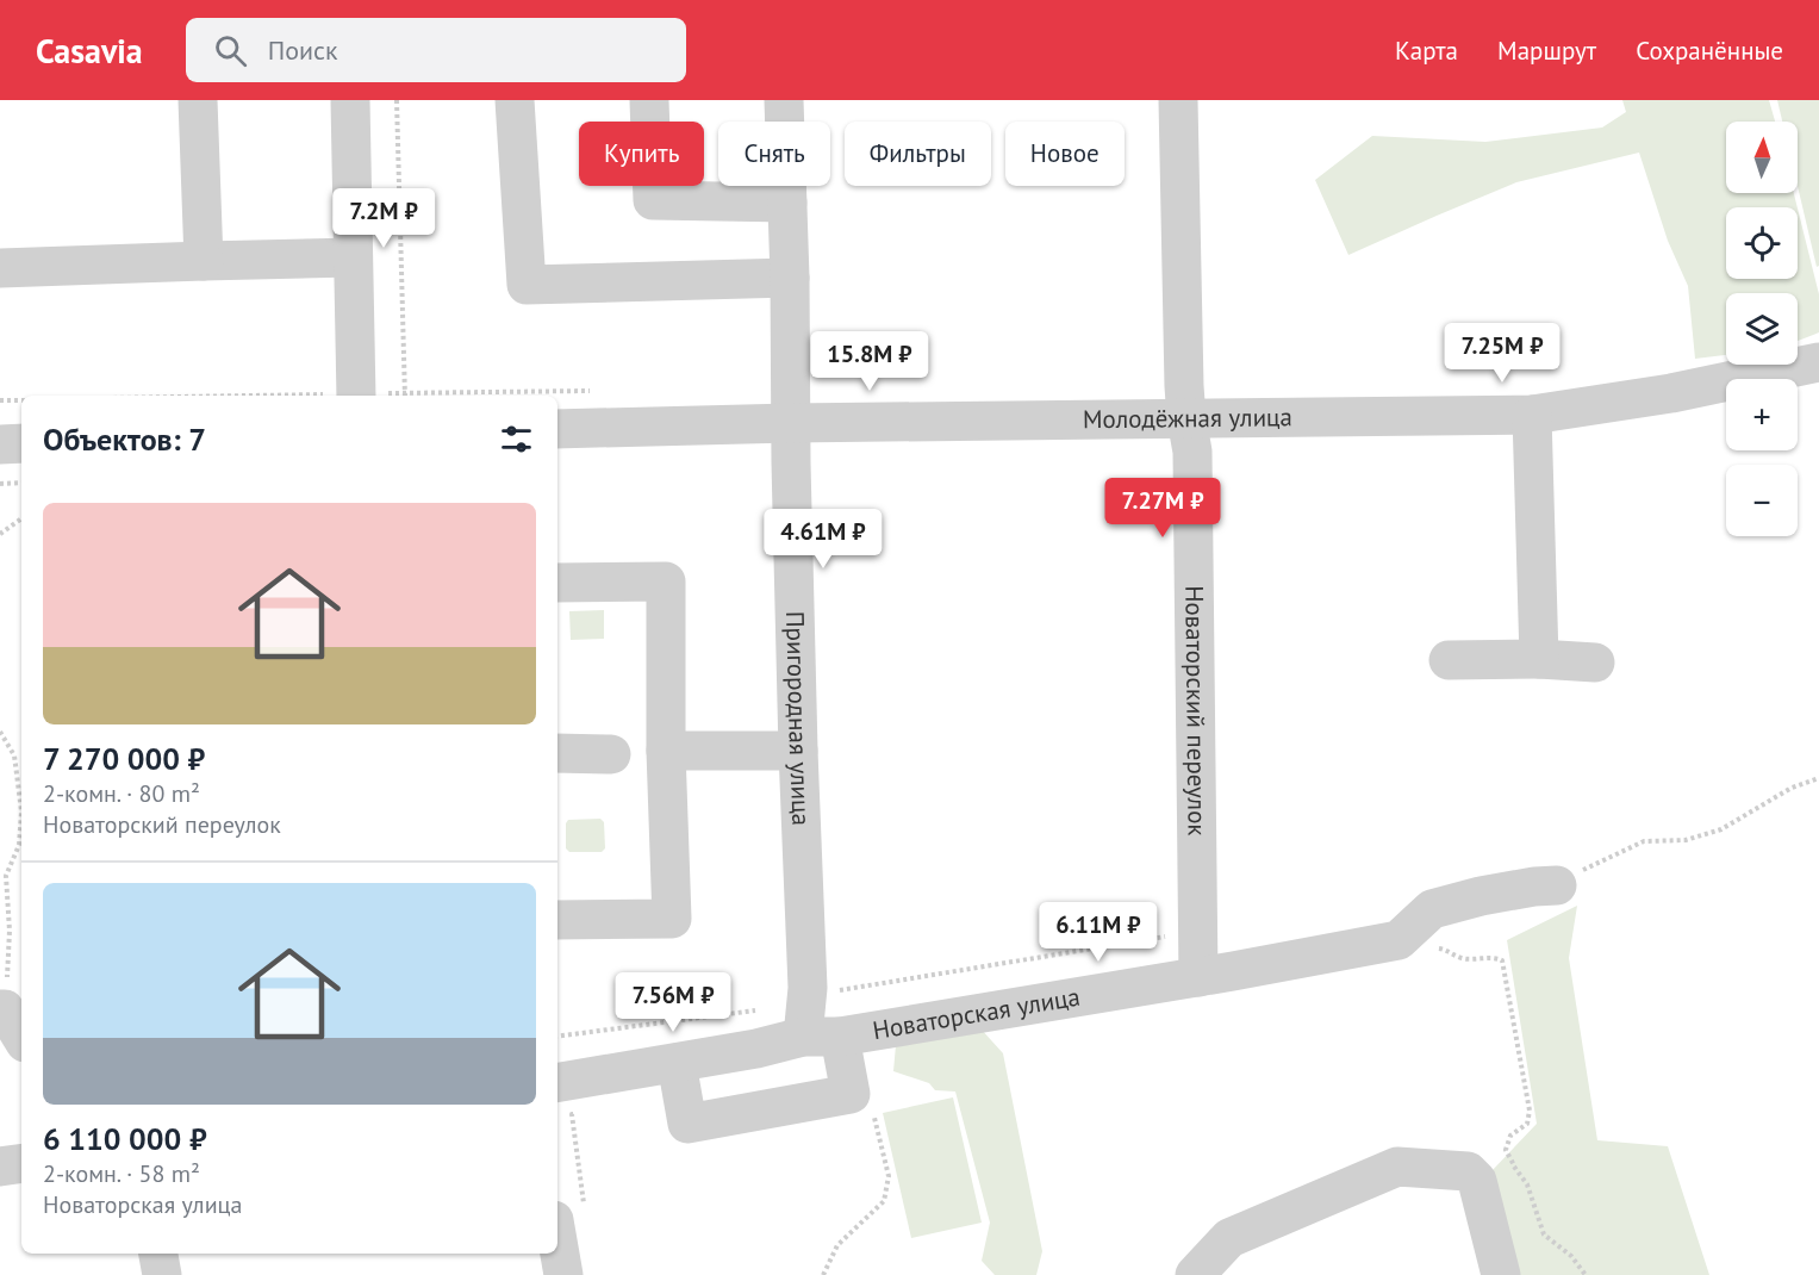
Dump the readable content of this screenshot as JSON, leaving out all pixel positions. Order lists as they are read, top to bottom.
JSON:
{
  "streets": {
    "street": [
      "Молодёжная улица",
      "Новаторский переулок",
      "Пригородная улица",
      "Новаторская улица"
    ]
  },
  "crossings": [
    ["Молодёжная улица", "Новаторский переулок"],
    ["Молодёжная улица", "Пригородная улица"],
    ["Новаторский переулок", "Новаторская улица"],
    ["Пригородная улица", "Новаторская улица"]
  ],
  "north": "top",
  "page": {
    "header": "Casavia",
    "search": "Поиск",
    "nav": ["Карта", "Маршрут", "Сохранённые"],
    "map_buttons": ["+", "−"],
    "chip": [
      "Купить",
      "Снять",
      "Фильтры",
      "Новое"
    ],
    "price": [
      "7.2M ₽",
      "7.25M ₽",
      "15.8M ₽",
      "7.27M ₽",
      "4.61M ₽",
      "6.11M ₽",
      "7.56M ₽"
    ],
    "heading": "Объектов: 7",
    "list": [
      {
        "name": "7 270 000 ₽",
        "note": "2-комн. · 80 m² · Новаторский переулок"
      },
      {
        "name": "6 110 000 ₽",
        "note": "2-комн. · 58 m² · Новаторская улица"
      }
    ]
  }
}
